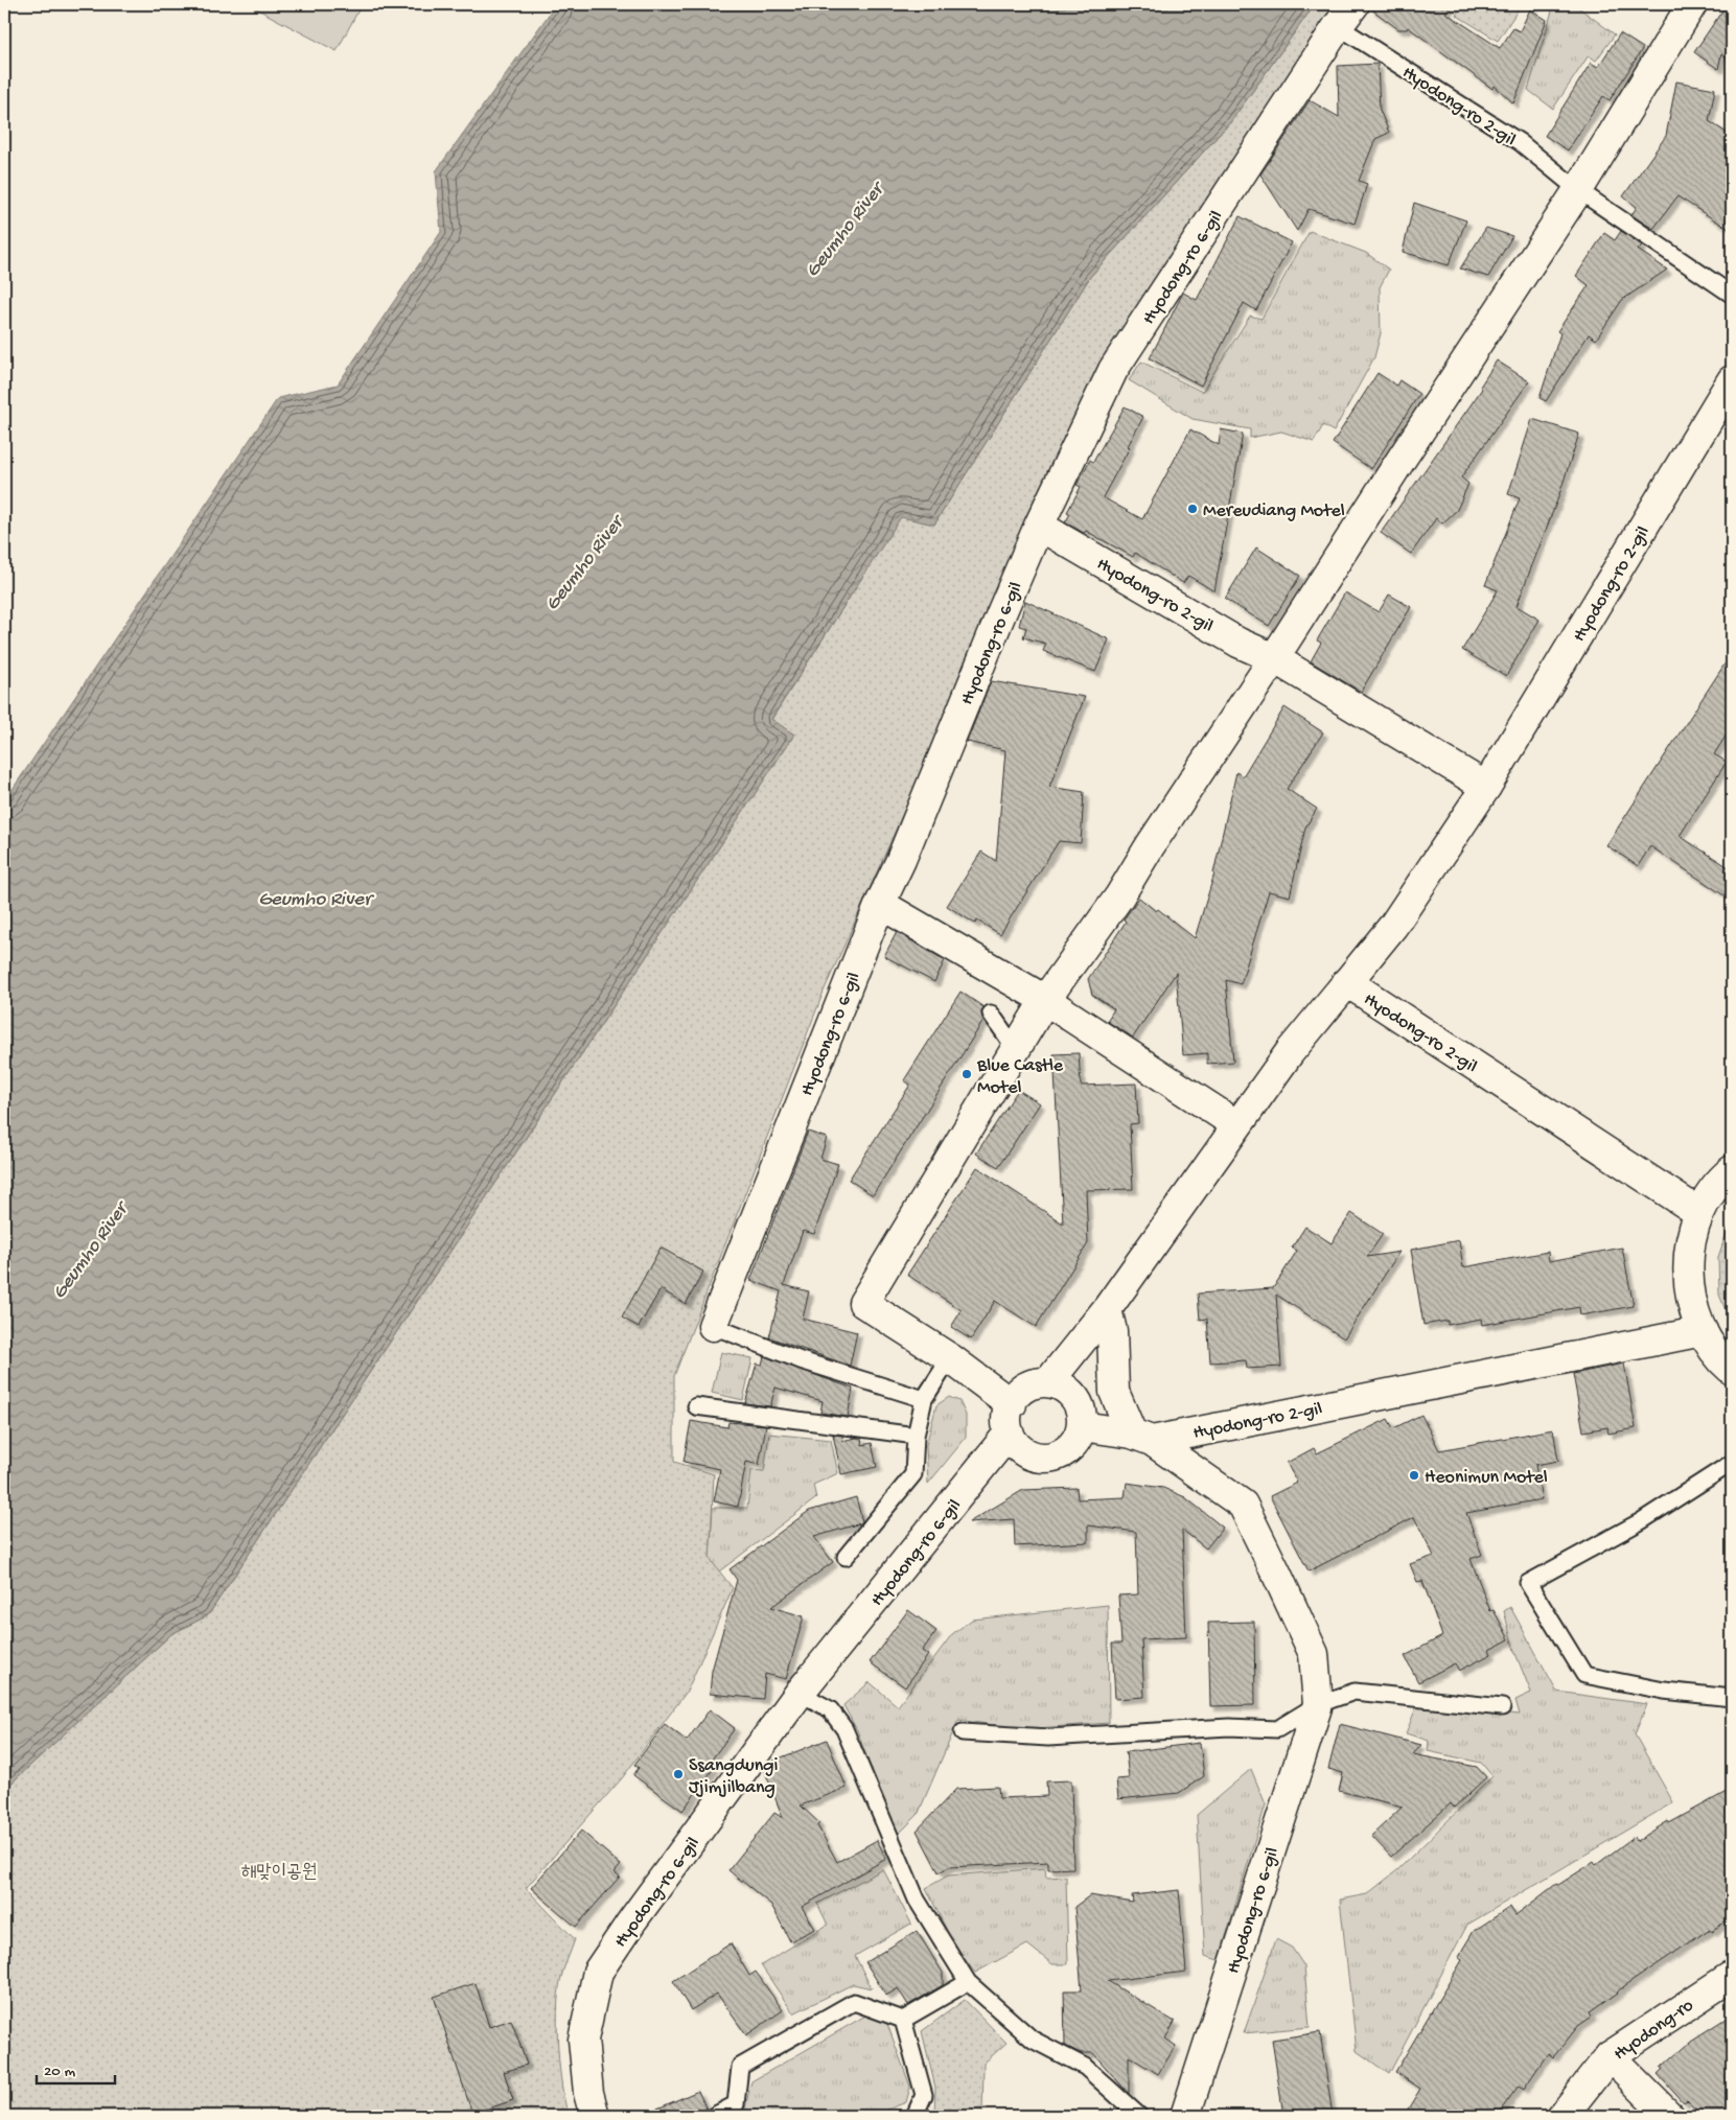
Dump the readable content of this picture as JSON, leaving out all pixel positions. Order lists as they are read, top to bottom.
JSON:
{
  "streets": {
    "street": ["Hyodong-ro 2-gil", "Hyodong-ro 6-gil", "Hyodong-ro"]
  },
  "crossings": [
    ["Hyodong-ro 2-gil", "Hyodong-ro 6-gil"]
  ],
  "water": ["Geumho River"],
  "parks": ["해맞이공원"],
  "places": [
    "Mereudiang Motel",
    "Blue Castle Motel",
    "Heonimun Motel",
    "Ssangdungi Jjimjilbang"
  ],
  "scale_bar": "20 m"
}
